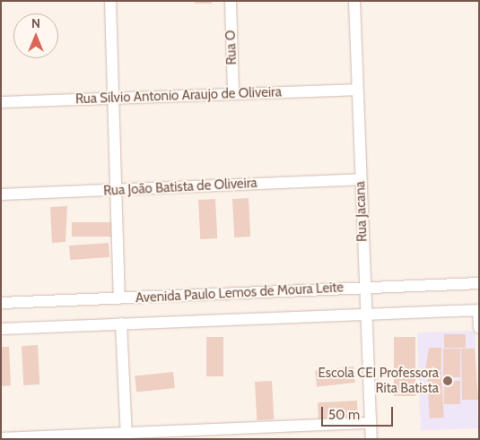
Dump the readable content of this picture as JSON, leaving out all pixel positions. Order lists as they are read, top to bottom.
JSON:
{
  "streets": {
    "street": [
      "Rua O",
      "Rua Silvio Antonio Araujo de Oliveira",
      "Rua João Batista de Oliveira",
      "Rua Jacana",
      "Avenida Paulo Lemos de Moura Leite"
    ]
  },
  "crossings": [
    ["Rua O", "Rua Silvio Antonio Araujo de Oliveira"],
    ["Rua Silvio Antonio Araujo de Oliveira", "Rua Jacana"],
    ["Rua João Batista de Oliveira", "Rua Jacana"],
    ["Rua Jacana", "Avenida Paulo Lemos de Moura Leite"]
  ],
  "places": ["Escola CEI Professora Rita Batista"],
  "scale_bar": "50 m",
  "north": "top"
}
